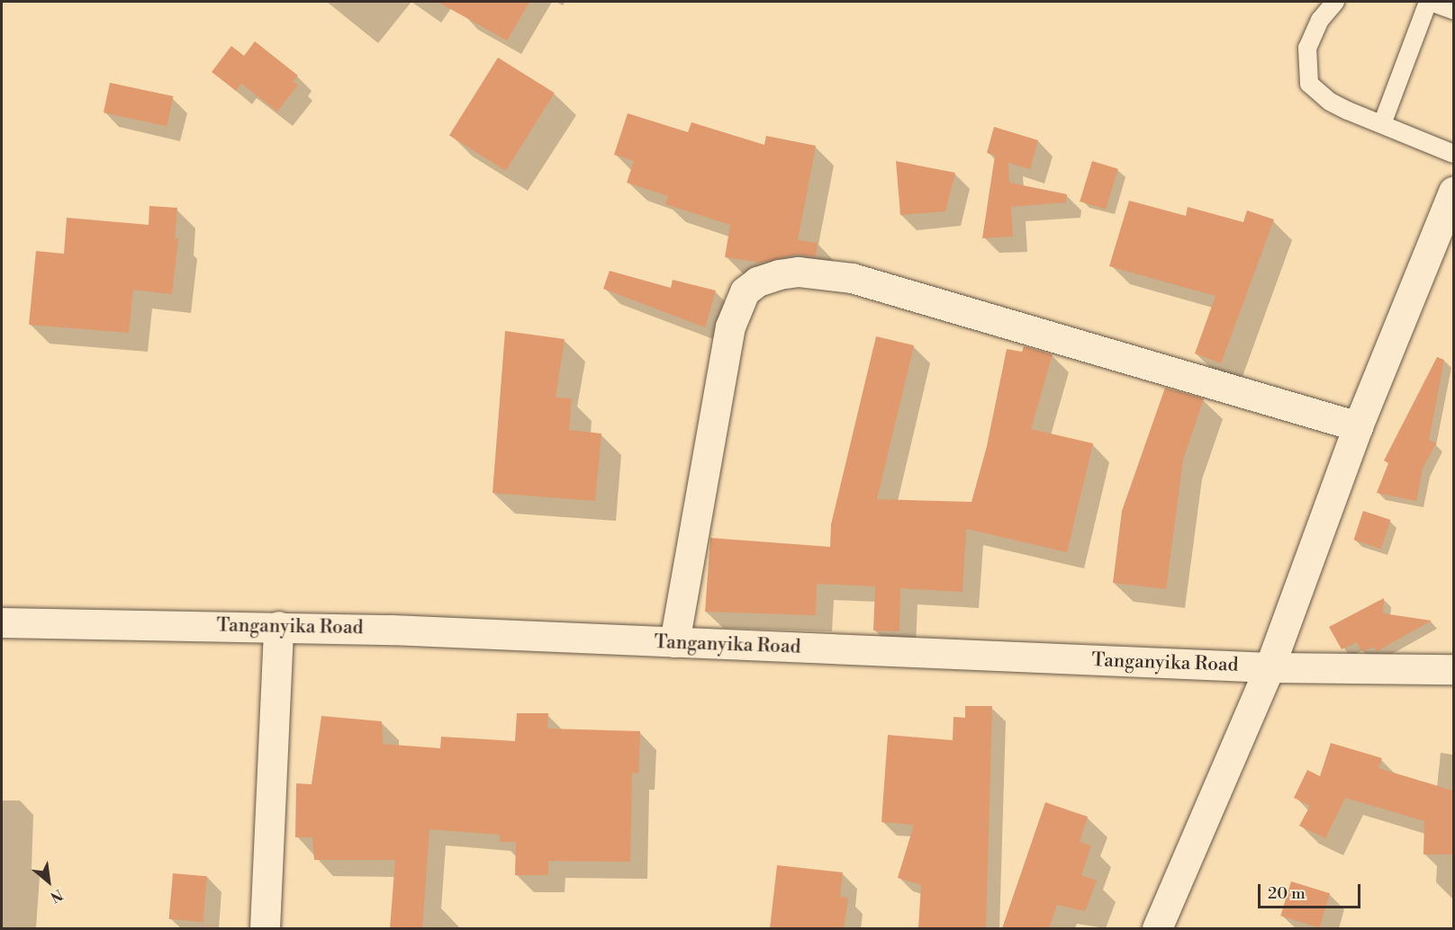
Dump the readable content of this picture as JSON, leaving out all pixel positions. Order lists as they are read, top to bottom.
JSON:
{
  "streets": {
    "street": ["Tanganyika Road"]
  },
  "scale_bar": "20 m",
  "north": "bottom right"
}
